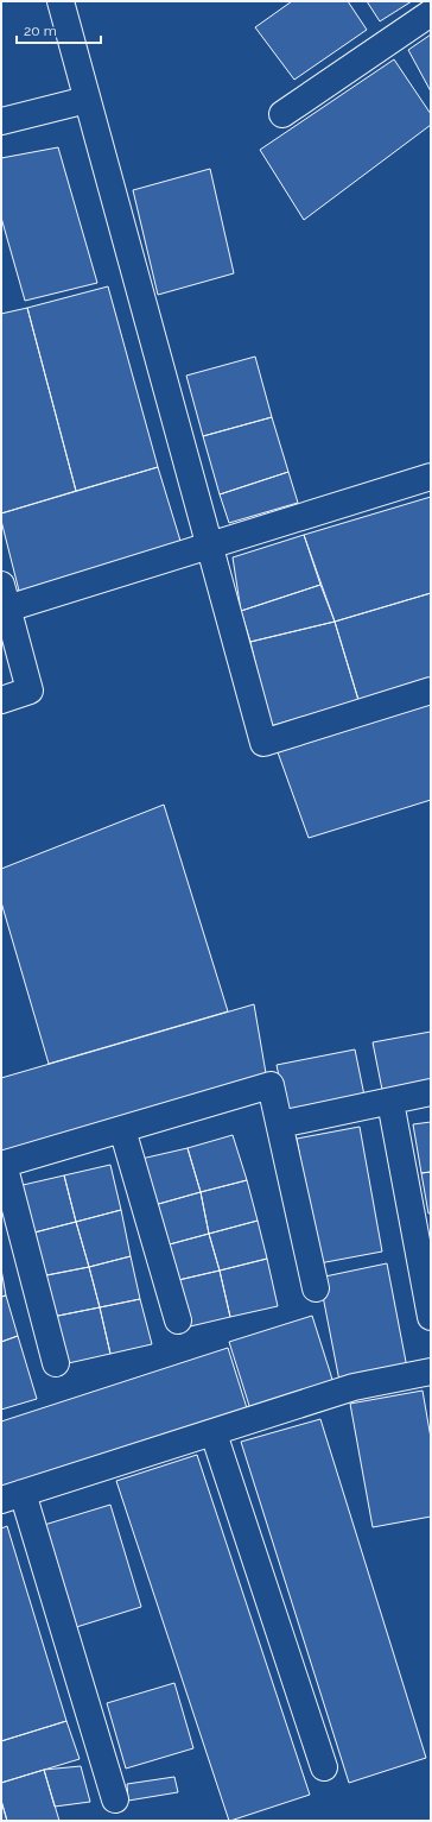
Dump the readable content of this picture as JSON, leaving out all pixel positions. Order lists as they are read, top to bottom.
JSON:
{
  "scale_bar": "20 m"
}
